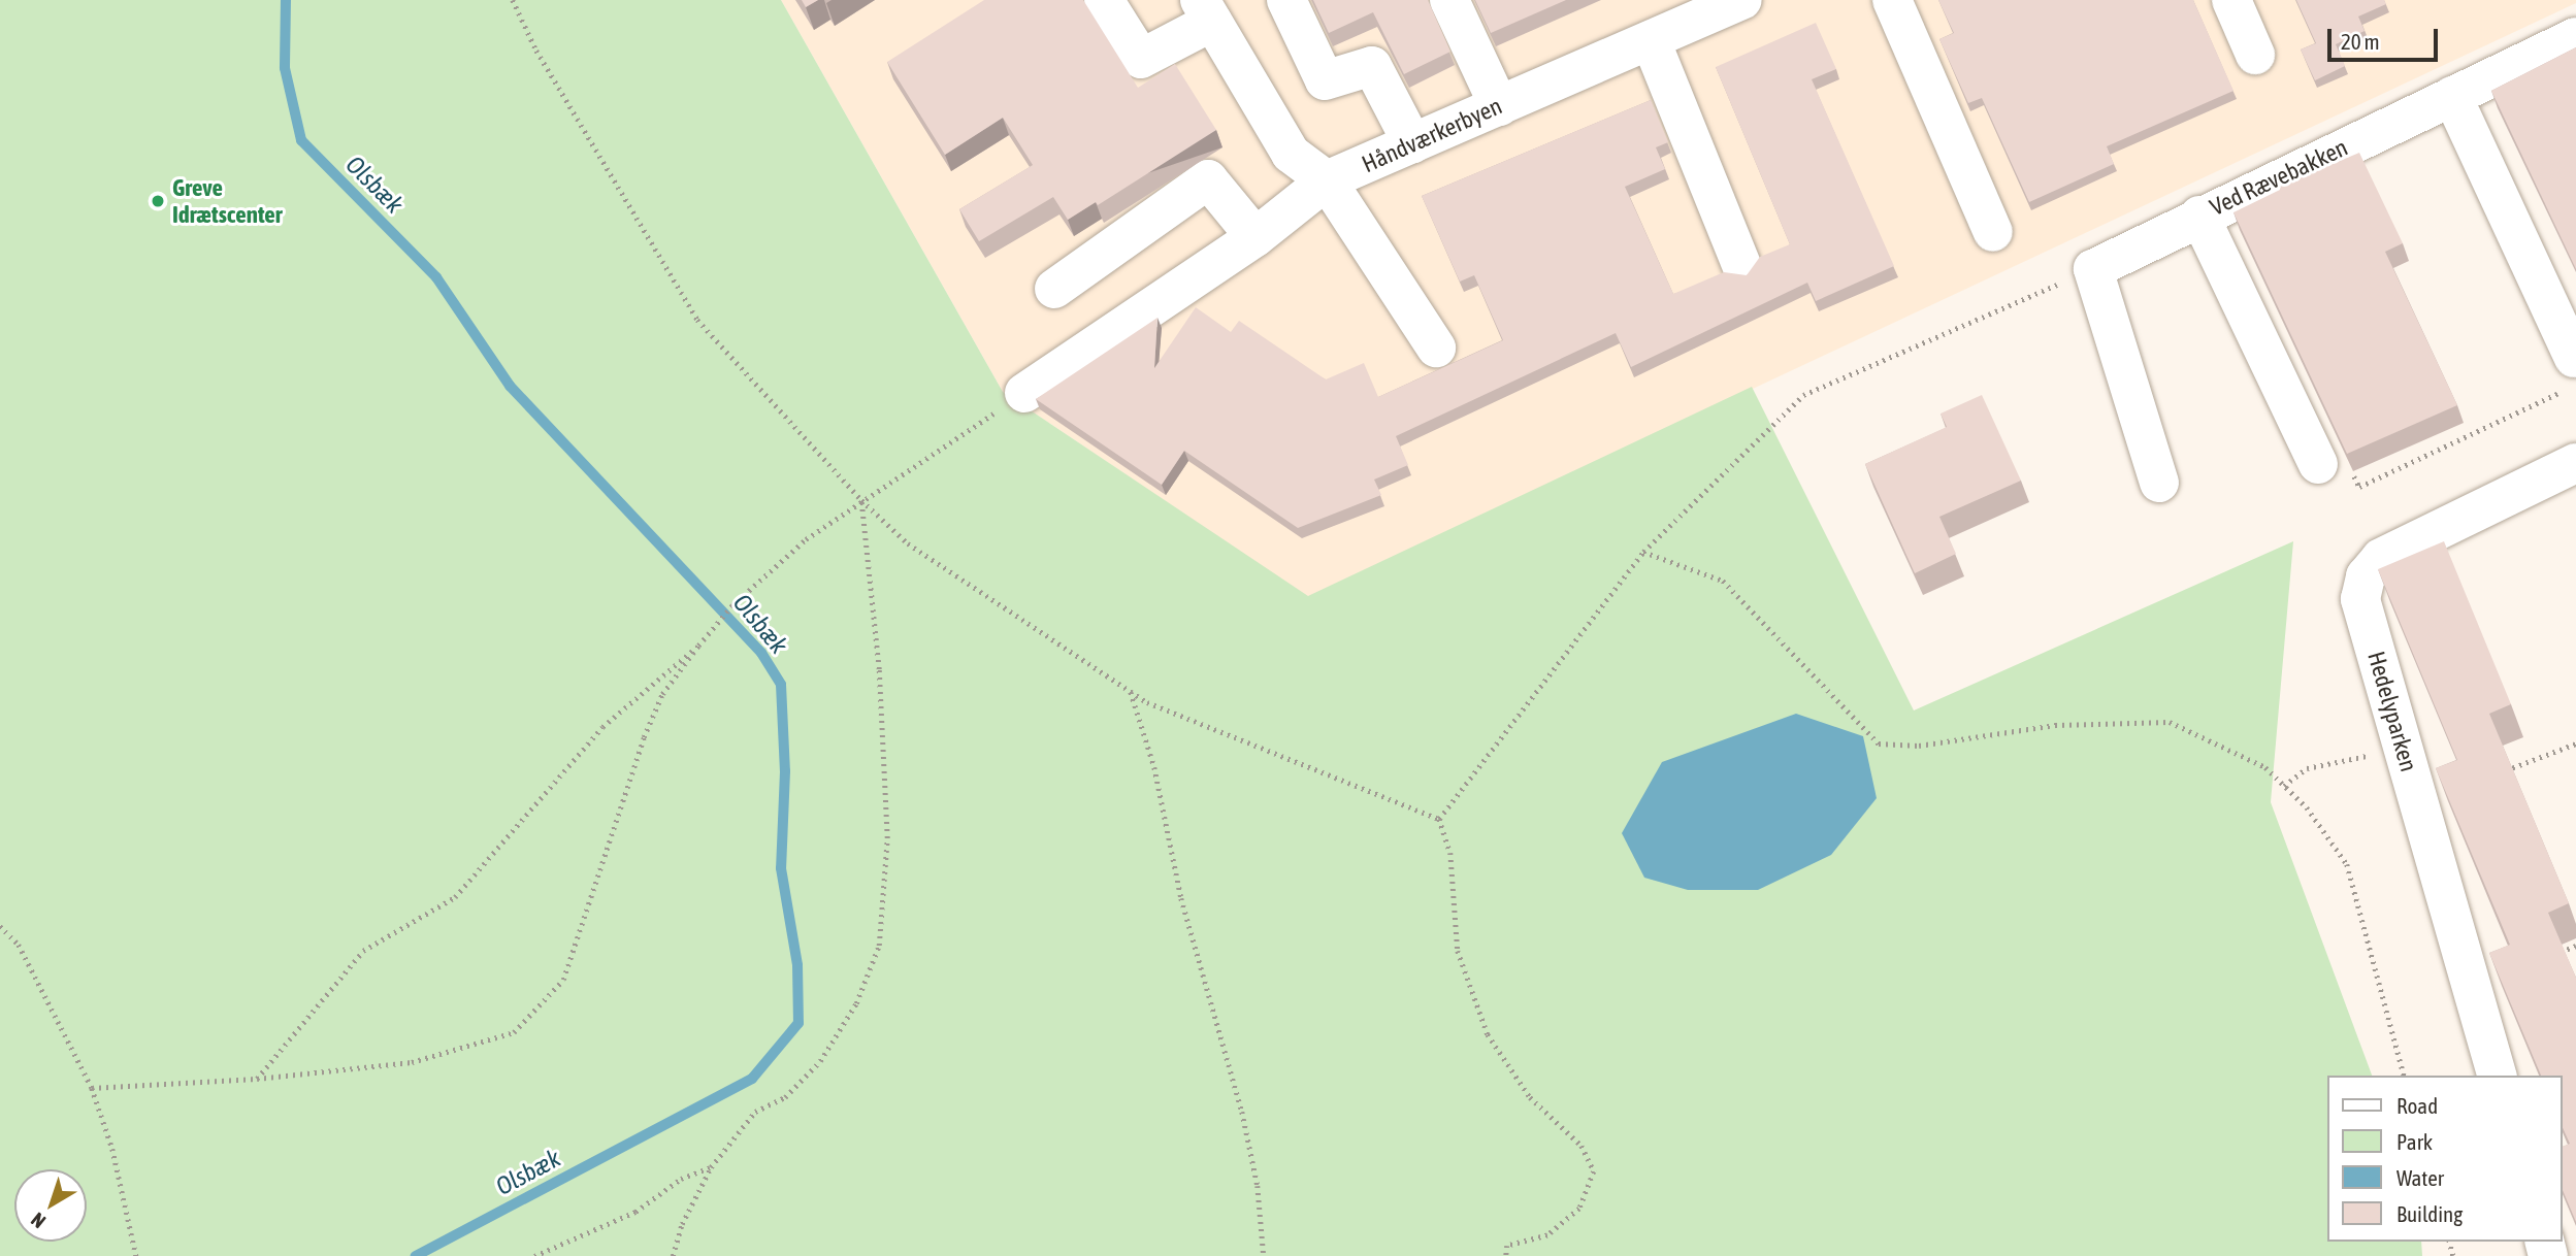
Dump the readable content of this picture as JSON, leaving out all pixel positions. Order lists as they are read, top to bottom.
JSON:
{
  "streets": {
    "street": ["Håndværkerbyen", "Ved Rævebakken", "Hedelyparken"]
  },
  "water": ["Olsbæk"],
  "places": ["Greve Idrætscenter"],
  "legend": [
    "Road",
    "Park",
    "Water",
    "Building"
  ],
  "scale_bar": "20 m",
  "north": "bottom left"
}
